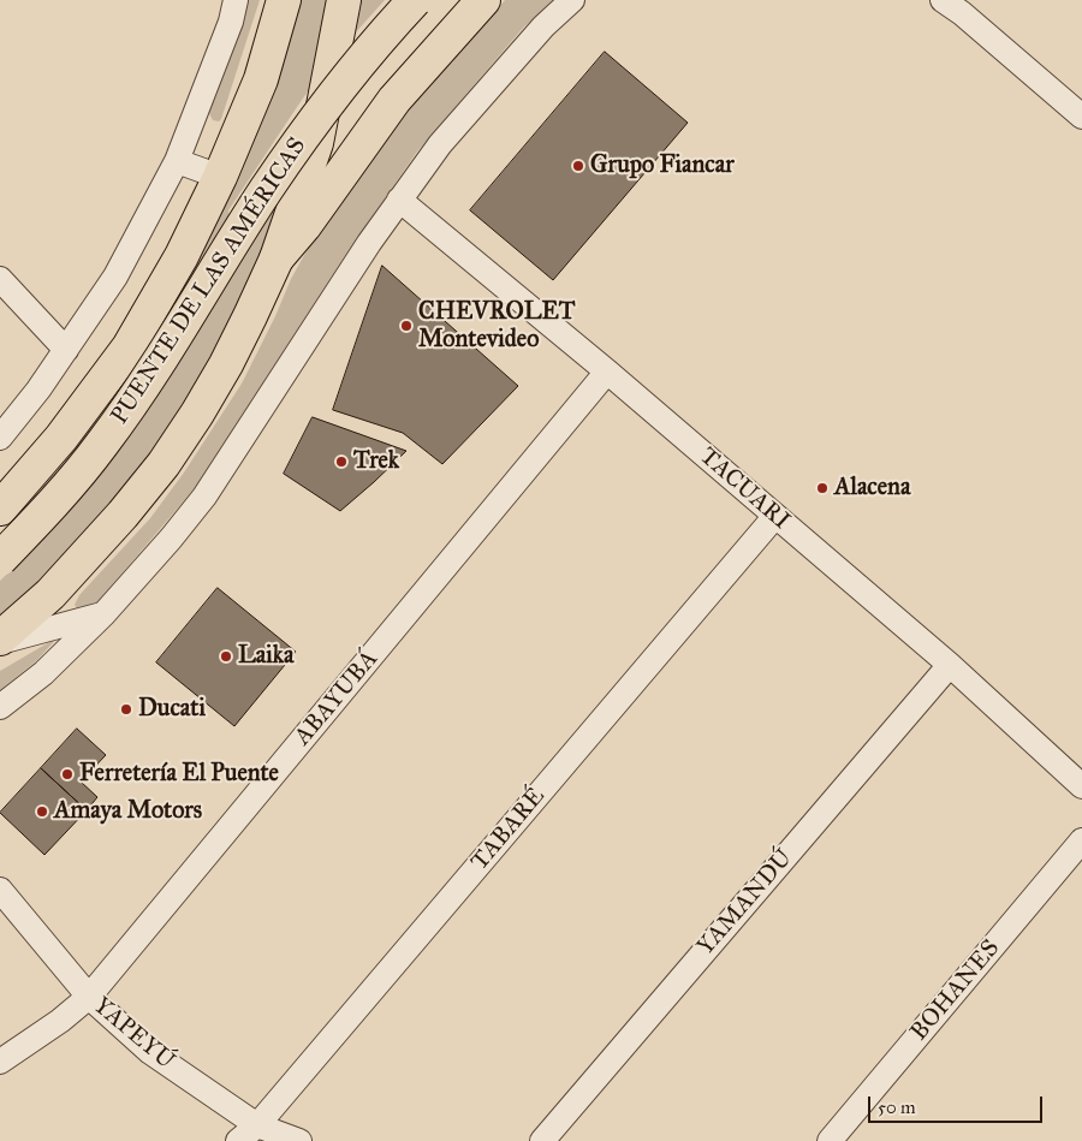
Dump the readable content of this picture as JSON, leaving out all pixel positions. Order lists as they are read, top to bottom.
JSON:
{
  "streets": {
    "main road": ["PUENTE DE LAS AMÉRICAS"],
    "street": [
      "TACUARI",
      "ABAYUBÁ",
      "TABARÉ",
      "YAMANDÚ",
      "BOHANES",
      "YAPEYÚ"
    ]
  },
  "crossings": [
    ["TACUARI", "ABAYUBÁ"],
    ["TACUARI", "TABARÉ"],
    ["TACUARI", "YAMANDÚ"],
    ["ABAYUBÁ", "YAPEYÚ"],
    ["TABARÉ", "YAPEYÚ"]
  ],
  "places": [
    "Grupo Fiancar",
    "CHEVROLET Montevideo",
    "Trek",
    "Alacena",
    "Laika",
    "Ducati",
    "Ferretería El Puente",
    "Amaya Motors"
  ],
  "scale_bar": "50 m"
}
